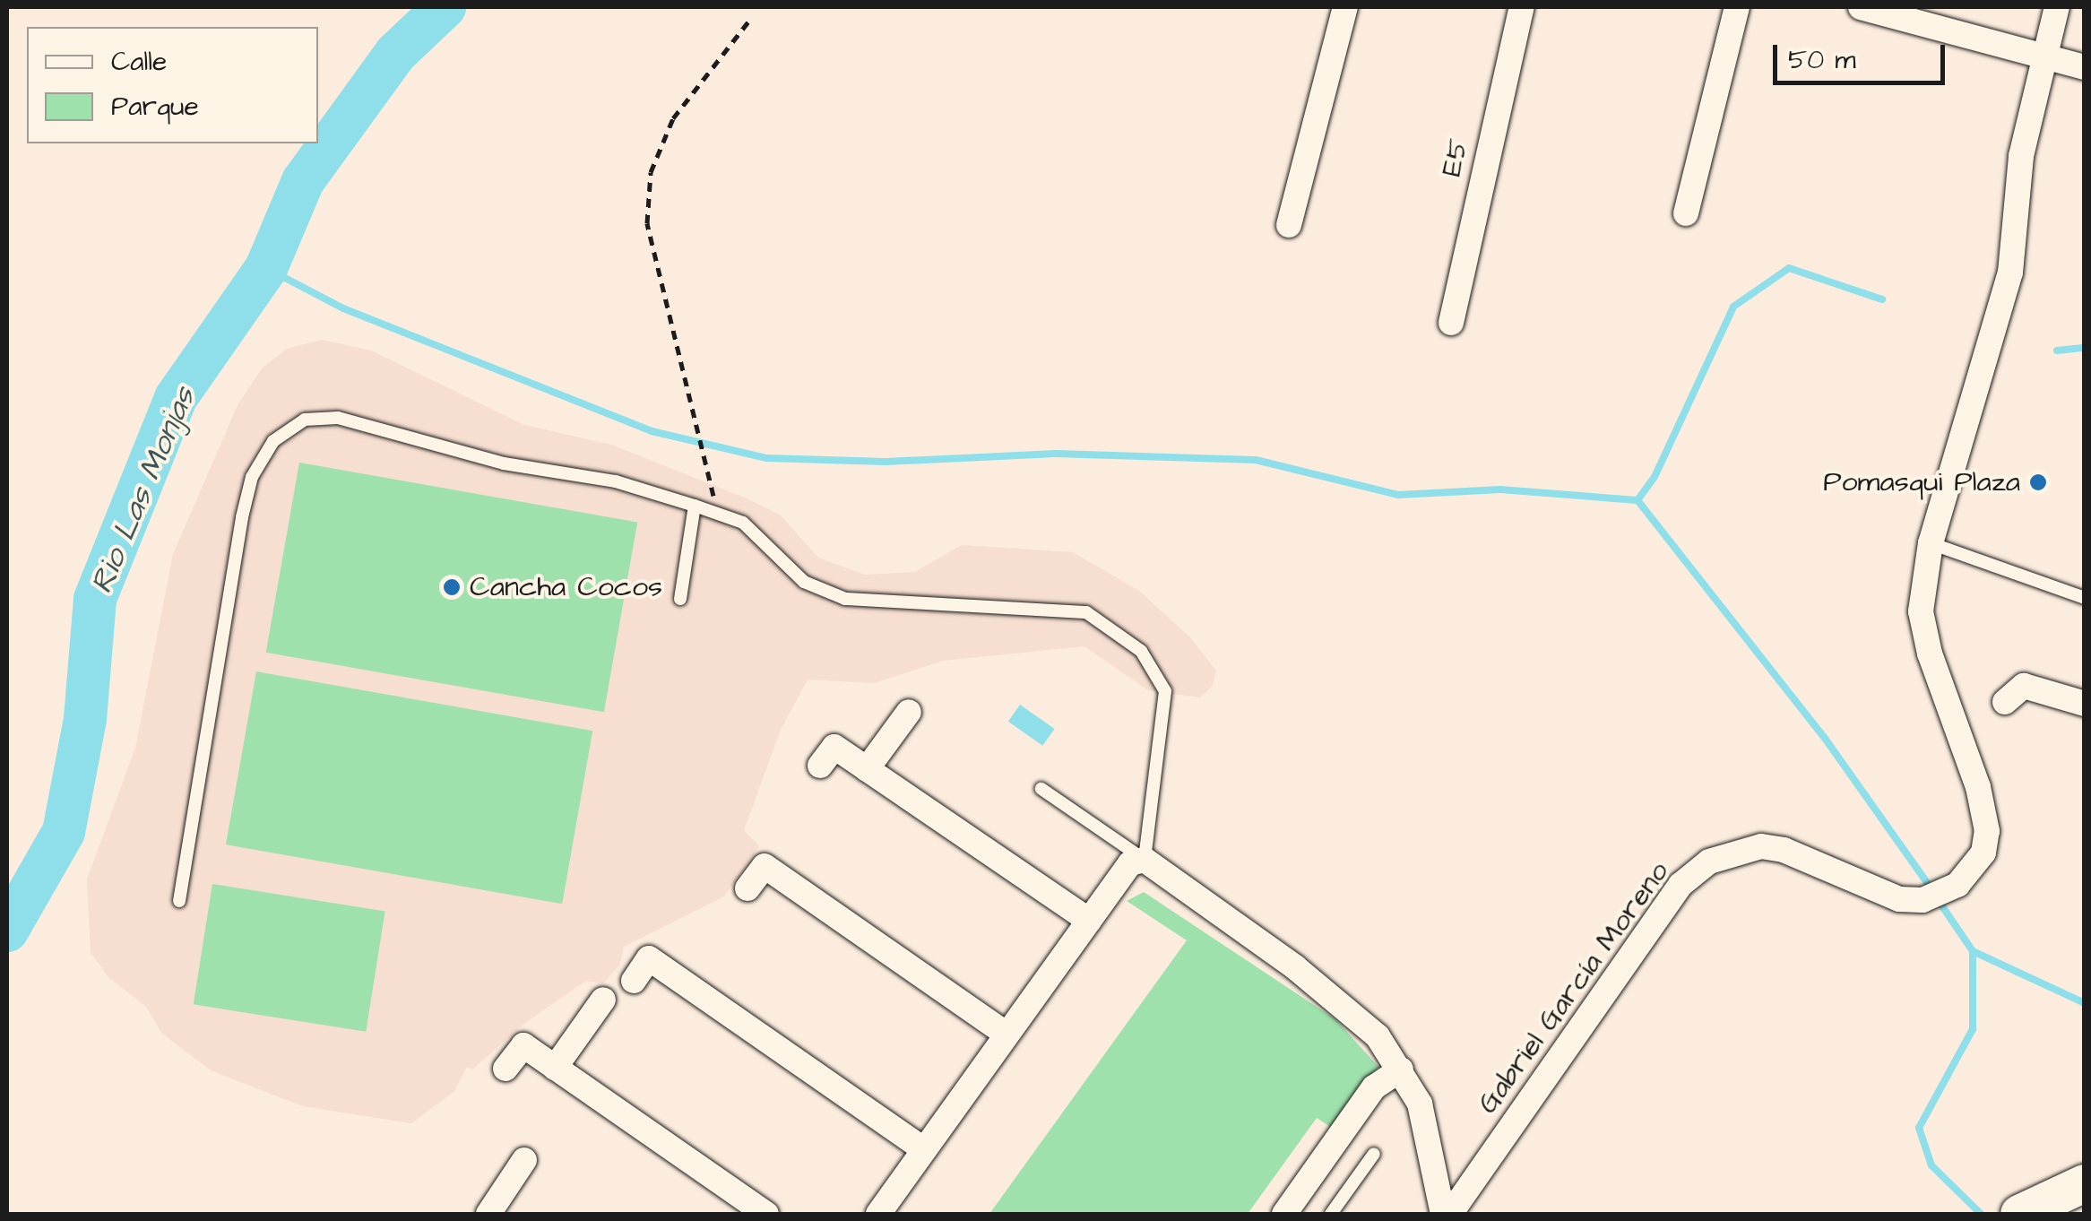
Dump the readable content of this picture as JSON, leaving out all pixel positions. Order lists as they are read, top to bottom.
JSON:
{
  "streets": {
    "street": ["E5", "Gabriel García Moreno"]
  },
  "water": ["Rio Las Monjas"],
  "places": ["Pomasqui Plaza", "Cancha Cocos"],
  "legend": ["Calle", "Parque"],
  "scale_bar": "50 m"
}
